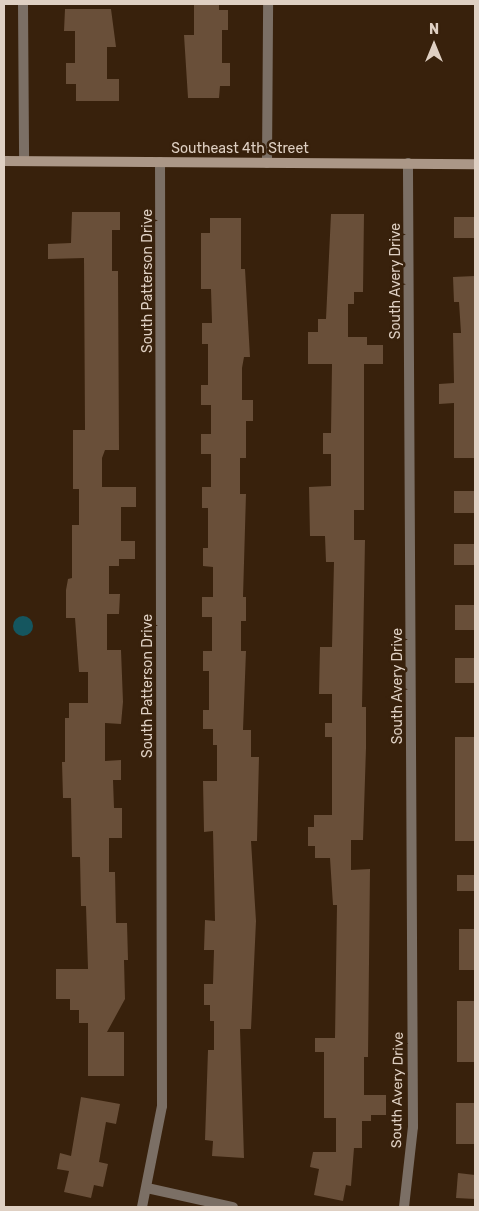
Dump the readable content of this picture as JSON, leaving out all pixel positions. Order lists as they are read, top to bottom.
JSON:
{
  "streets": {
    "main road": ["Southeast 4th Street"],
    "street": ["South Patterson Drive", "South Avery Drive"]
  },
  "crossings": [
    ["Southeast 4th Street", "South Patterson Drive"],
    ["Southeast 4th Street", "South Avery Drive"]
  ],
  "north": "top"
}
